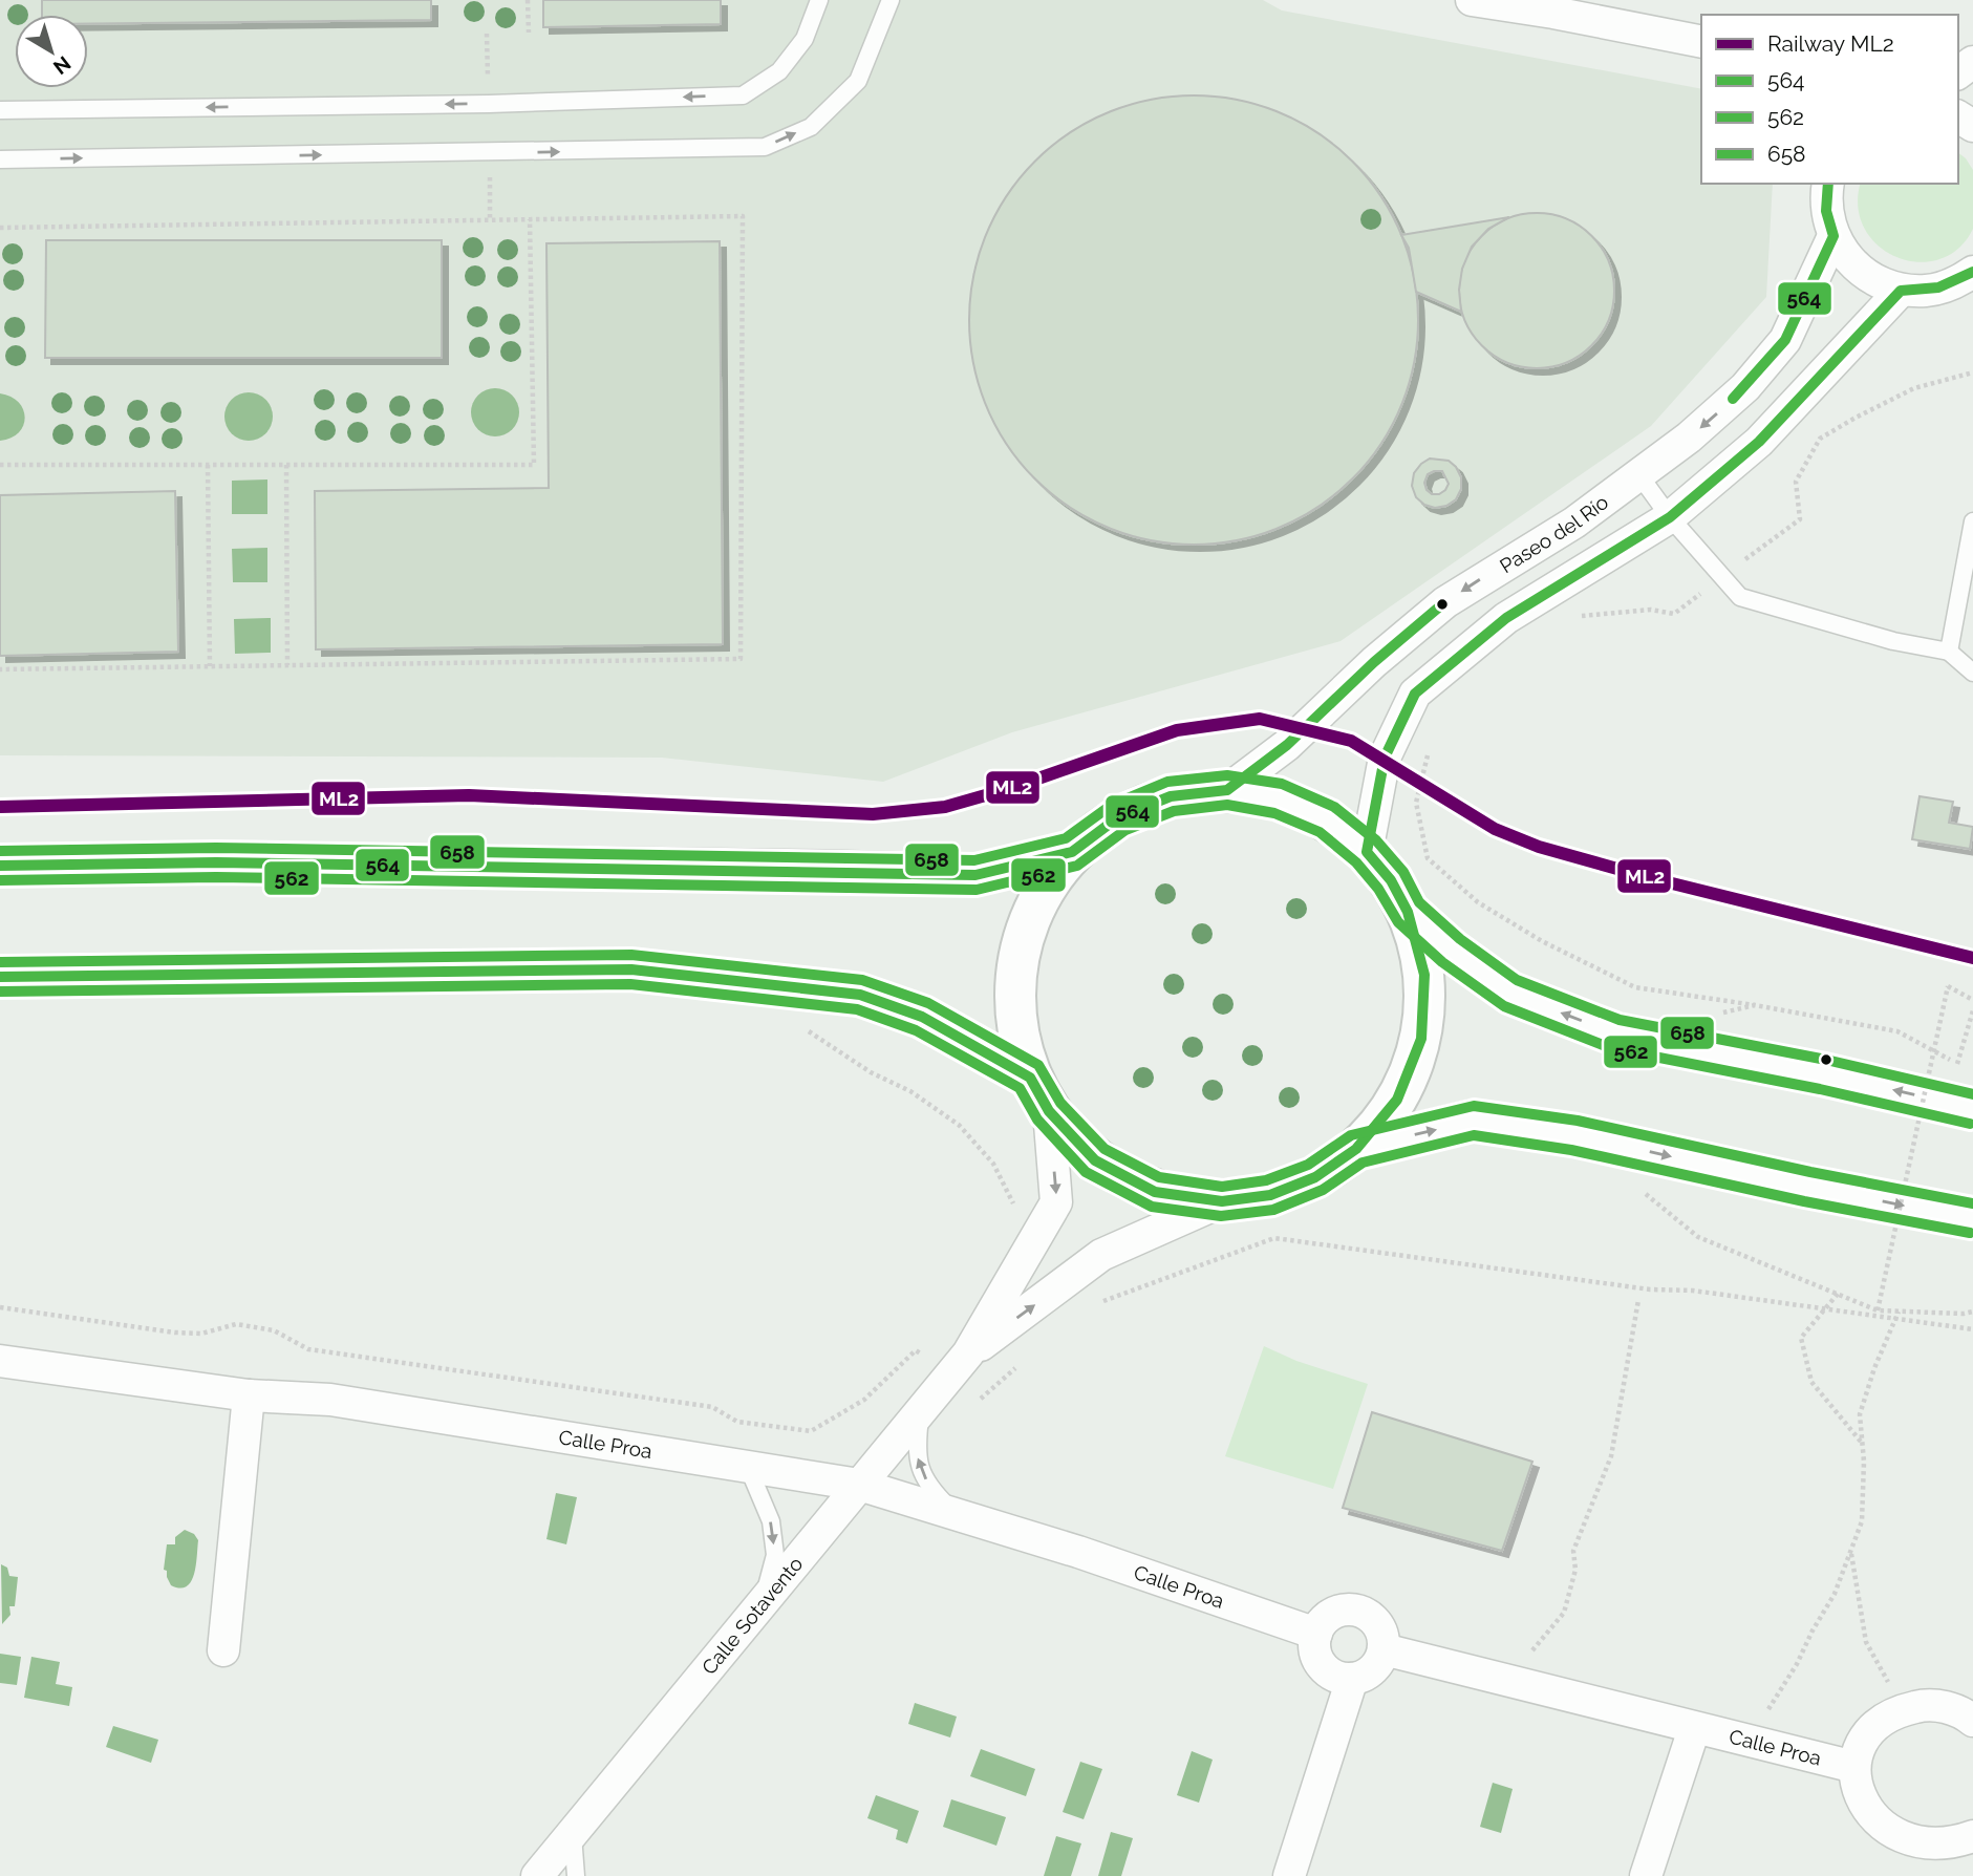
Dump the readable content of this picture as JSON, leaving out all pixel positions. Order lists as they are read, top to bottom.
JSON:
{
  "streets": {
    "street": ["Paseo del Río", "Calle Proa", "Calle Sotavento"]
  },
  "crossings": [
    ["Calle Proa", "Calle Sotavento"]
  ],
  "lines": [
    "transit line 564",
    "rail line ML2",
    "transit line 658",
    "transit line 562"
  ],
  "legend": [
    "Railway ML2",
    "564",
    "562",
    "658"
  ],
  "north": "bottom right"
}
